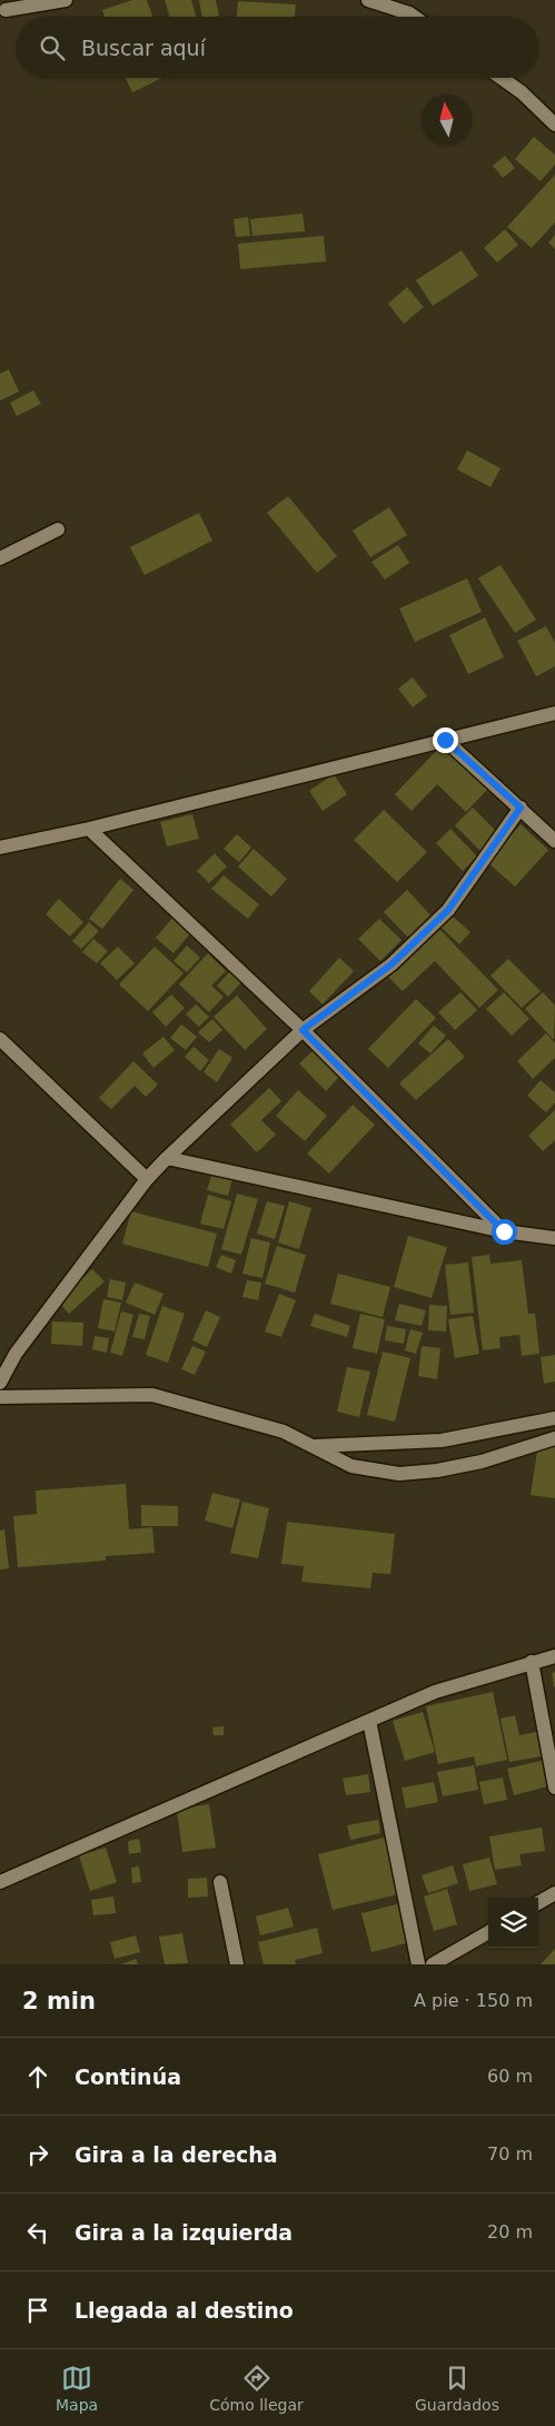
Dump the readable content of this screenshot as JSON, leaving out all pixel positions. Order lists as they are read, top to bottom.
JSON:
{
  "north": "top",
  "page": {
    "search": "Buscar aquí",
    "heading": ["2 min", "A pie · 150 m"],
    "list": [
      ["Continúa", "60 m"],
      ["Gira a la derecha", "70 m"],
      ["Gira a la izquierda", "20 m"],
      "Llegada al destino"
    ],
    "nav": ["Mapa", "Cómo llegar", "Guardados"]
  }
}
